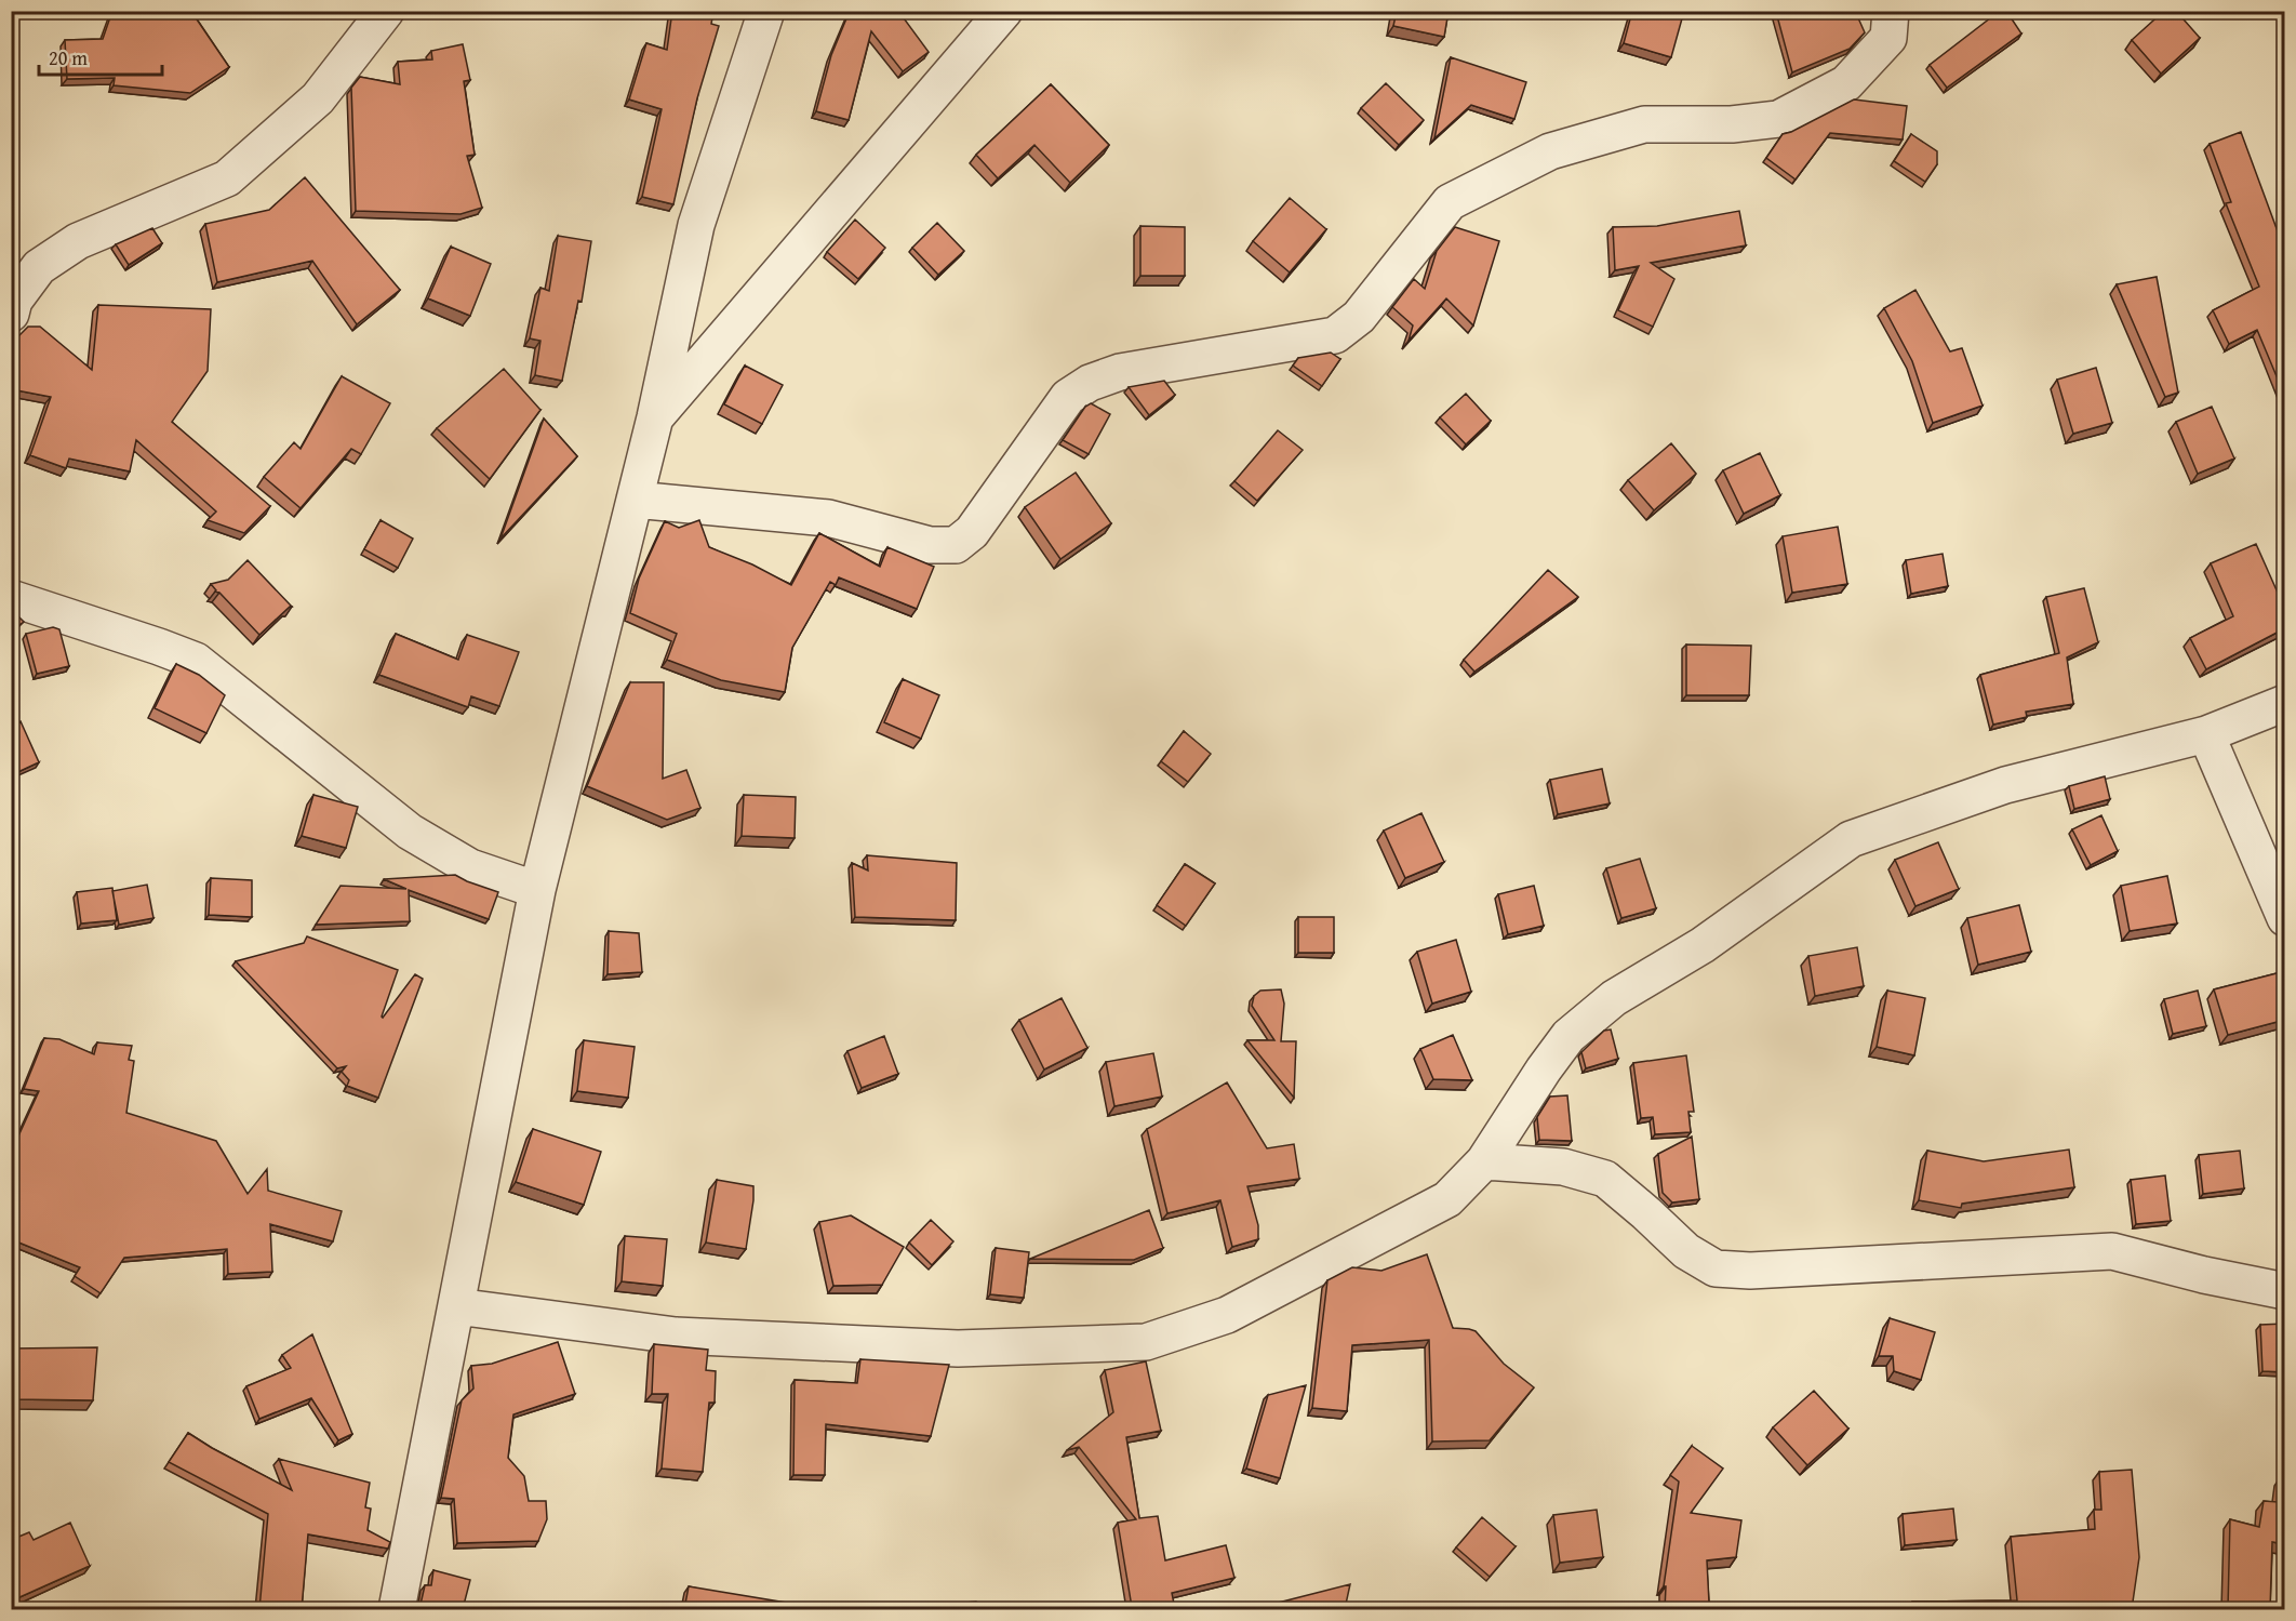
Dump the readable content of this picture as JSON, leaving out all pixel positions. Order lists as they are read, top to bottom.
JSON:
{
  "scale_bar": "20 m"
}
